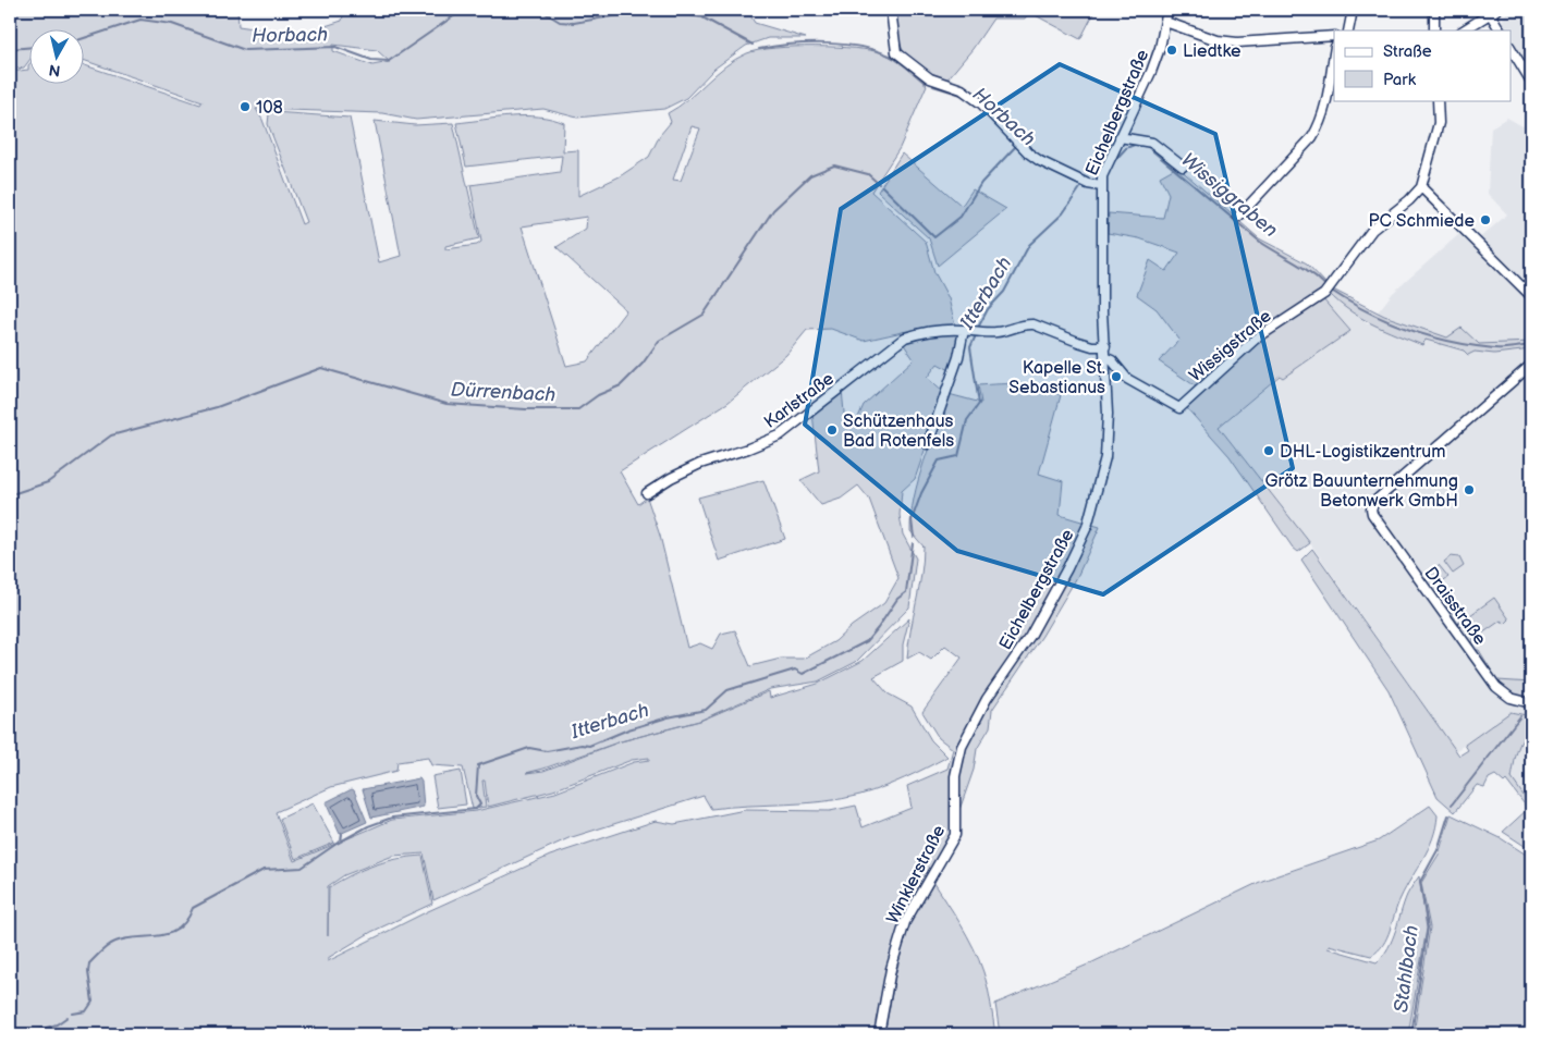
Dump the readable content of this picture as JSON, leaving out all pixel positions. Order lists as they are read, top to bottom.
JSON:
{
  "streets": {
    "street": [
      "Eichelbergstraße",
      "Wissigstraße",
      "Karlstraße",
      "Draisstraße",
      "Winklerstraße"
    ]
  },
  "crossings": [
    ["Eichelbergstraße", "Wissigstraße"],
    ["Eichelbergstraße", "Karlstraße"],
    ["Eichelbergstraße", "Winklerstraße"]
  ],
  "water": [
    "Horbach",
    "Wissiggraben",
    "Itterbach",
    "Dürrenbach",
    "Stahlbach"
  ],
  "places": [
    "Liedtke",
    "108",
    "PC Schmiede",
    "Kapelle St. Sebastianus",
    "Schützenhaus Bad Rotenfels",
    "DHL-Logistikzentrum",
    "Grötz Bauunternehmung Betonwerk GmbH"
  ],
  "legend": ["Straße", "Park"],
  "north": "bottom"
}
